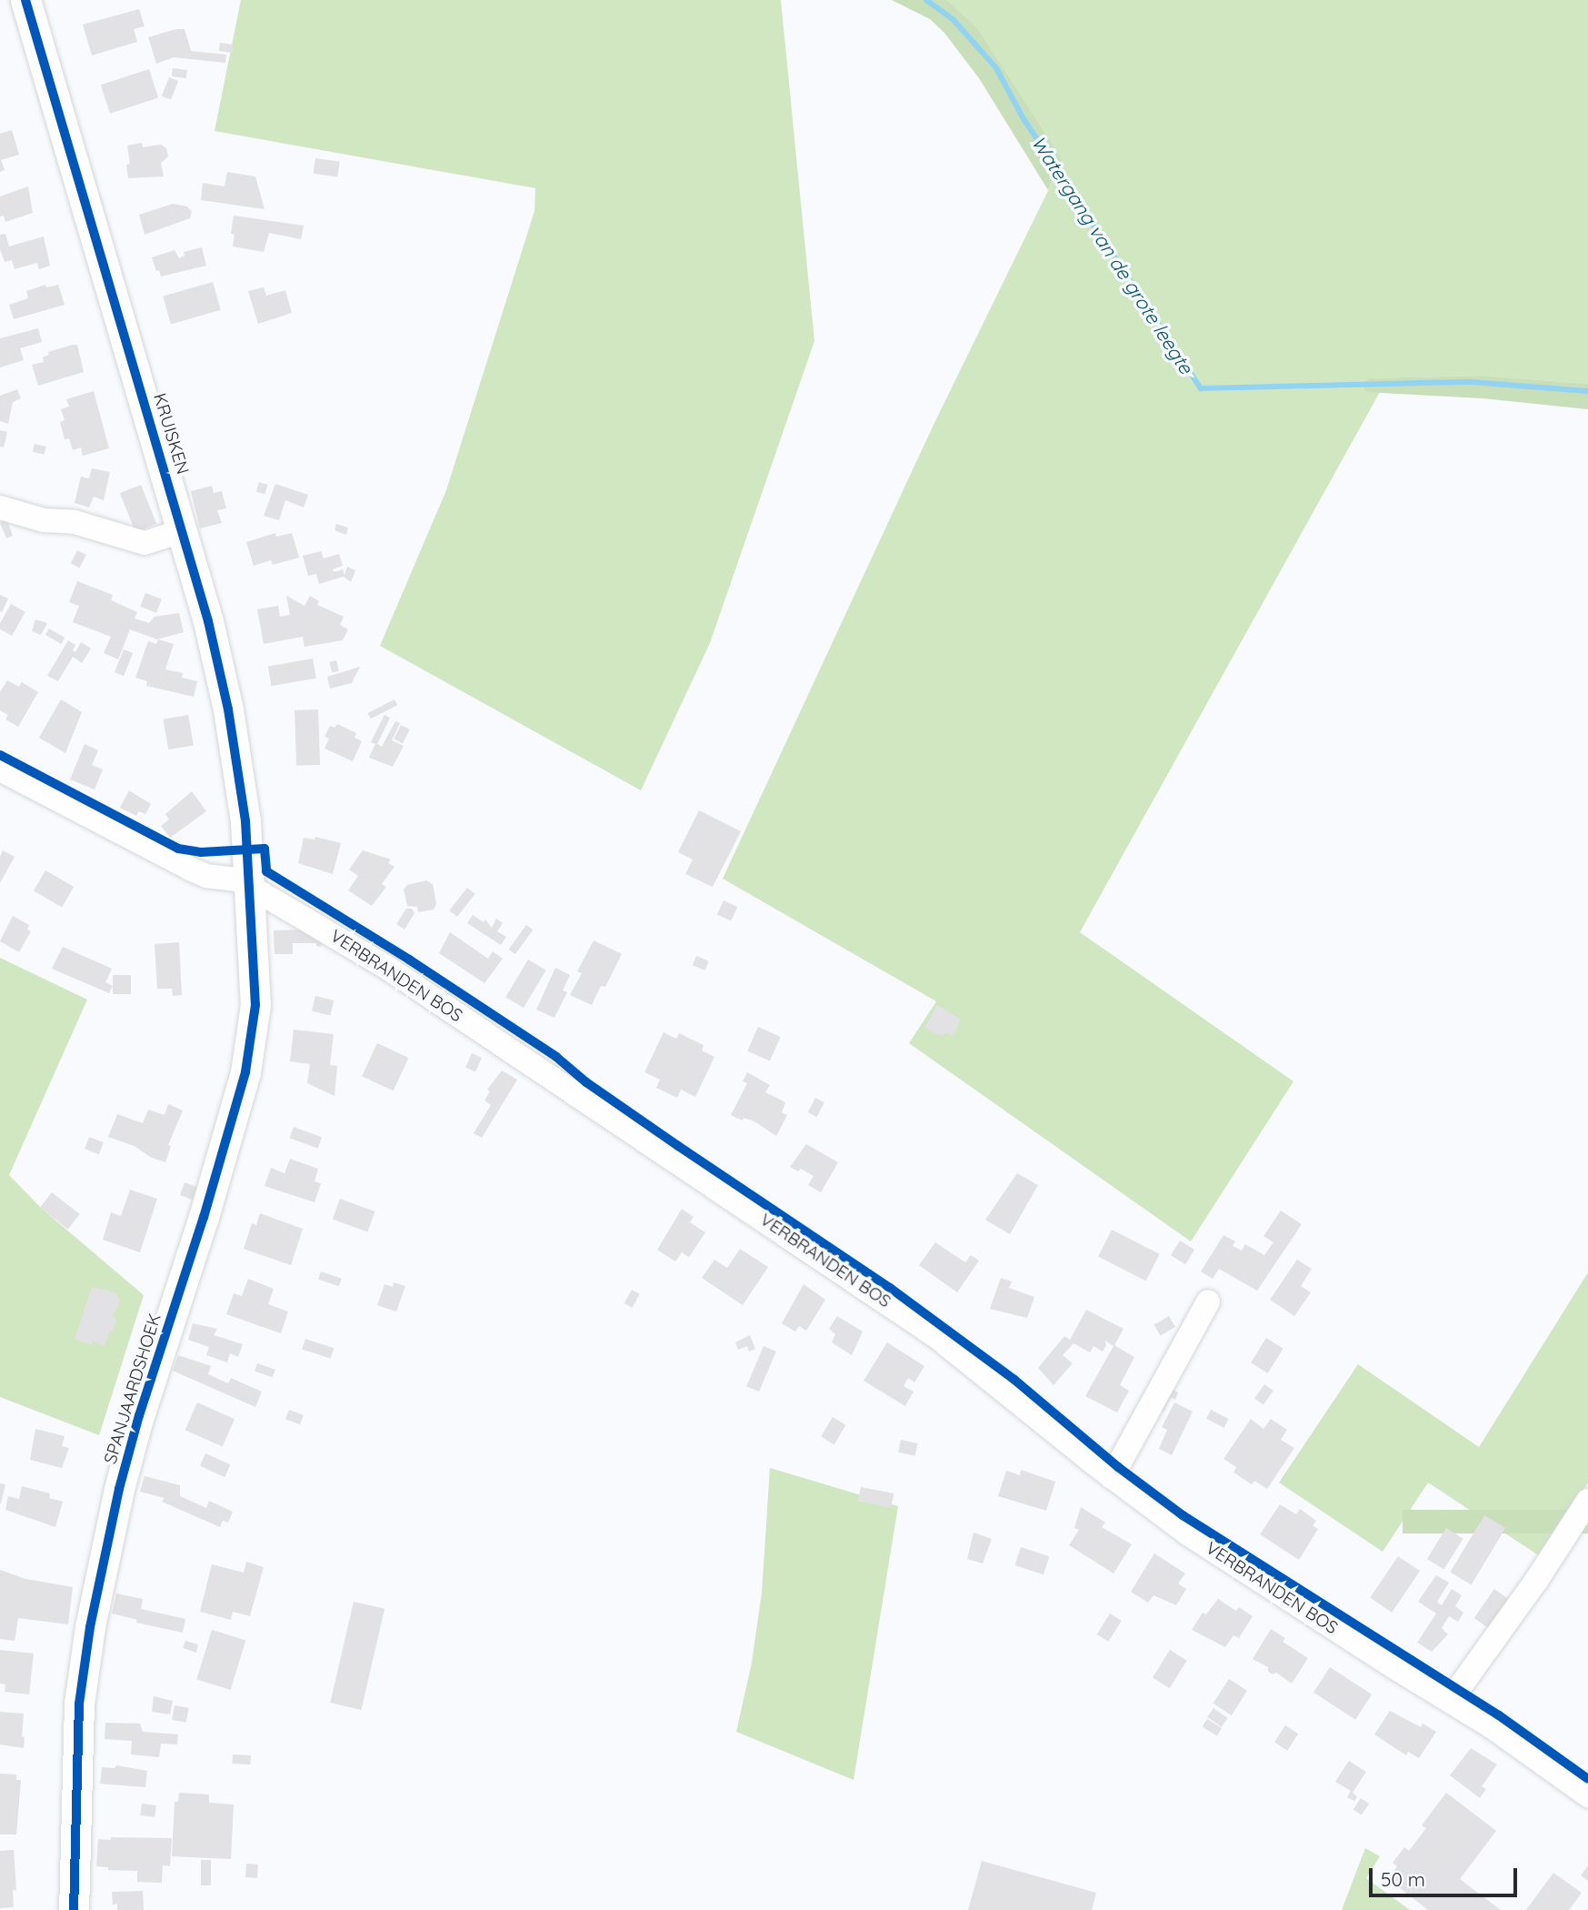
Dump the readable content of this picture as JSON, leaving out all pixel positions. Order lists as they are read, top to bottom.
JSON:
{
  "streets": {
    "street": ["KRUISKEN", "VERBRANDEN BOS", "SPANJAARDSHOEK"]
  },
  "crossings": [
    ["KRUISKEN", "VERBRANDEN BOS"],
    ["KRUISKEN", "SPANJAARDSHOEK"],
    ["VERBRANDEN BOS", "SPANJAARDSHOEK"]
  ],
  "water": ["Watergang van de grote leegte"],
  "scale_bar": "50 m"
}
